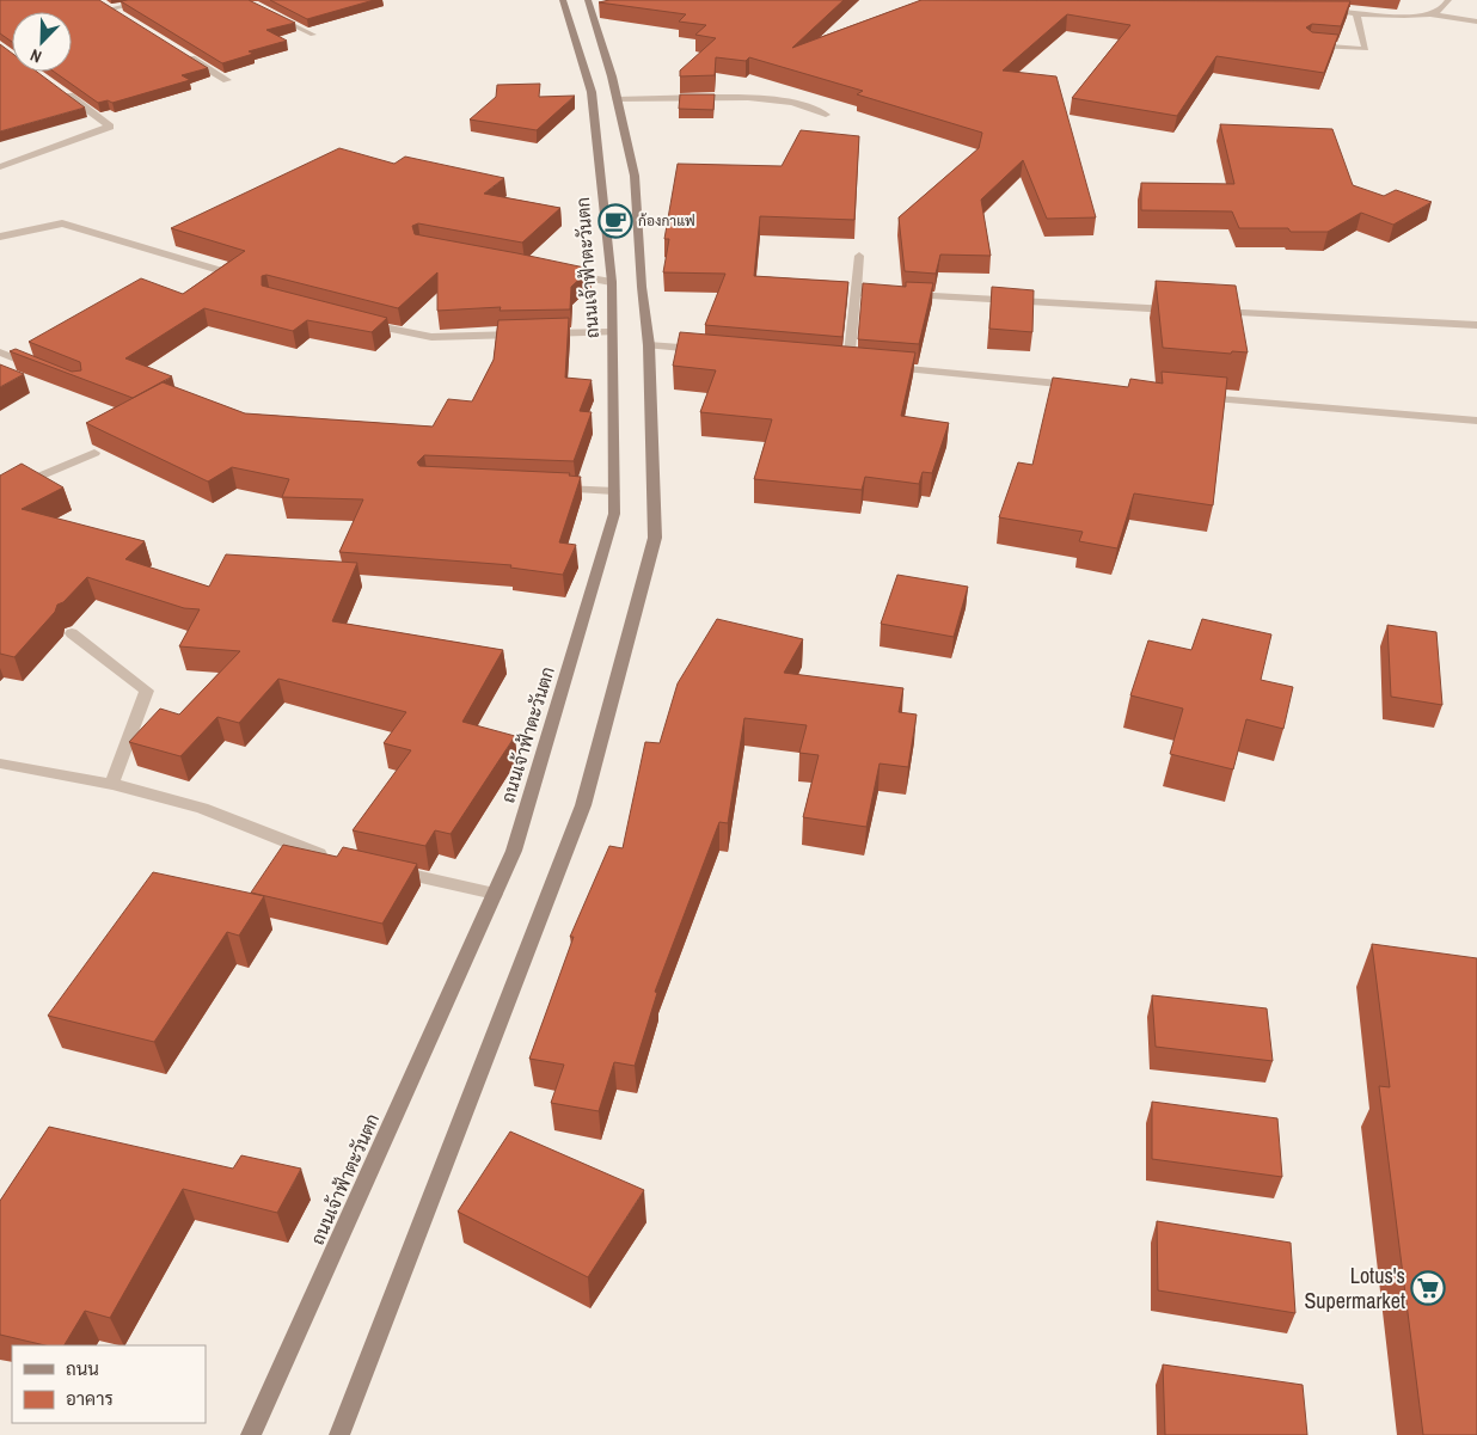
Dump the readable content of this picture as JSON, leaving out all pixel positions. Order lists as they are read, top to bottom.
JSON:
{
  "streets": {
    "main road": ["ถนนเจ้าฟ้าตะวันตก"]
  },
  "places": {
    "cafe": ["ก้องกาแฟ"],
    "supermarket": ["Lotus's Supermarket"]
  },
  "legend": ["ถนน", "อาคาร"],
  "north": "bottom left"
}
